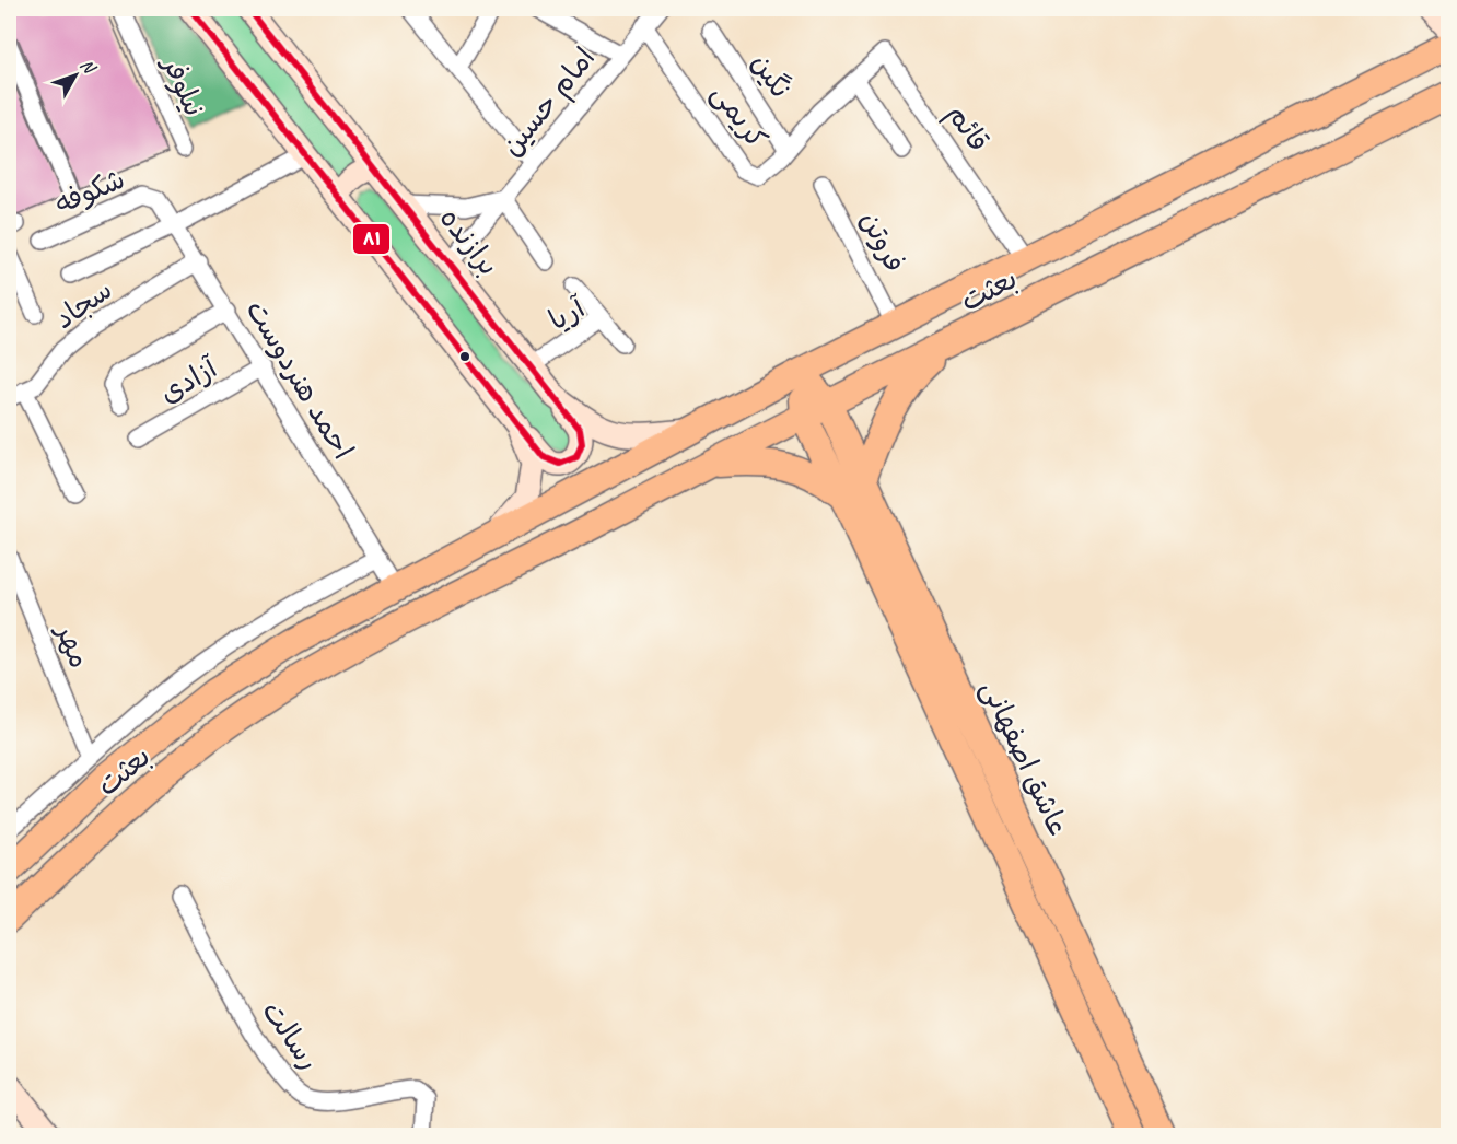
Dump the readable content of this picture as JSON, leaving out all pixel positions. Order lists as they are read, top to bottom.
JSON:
{
  "streets": {
    "main road": ["برازنده", "بعثت", "عاشق اصفهانی"],
    "street": [
      "نگین",
      "نیلوفر",
      "امام حسین",
      "کریمی",
      "قائم",
      "شکوفه",
      "فروتن",
      "سجاد",
      "آریا",
      "احمد هنردوست",
      "آزادی",
      "مهر",
      "رسالت"
    ]
  },
  "crossings": [
    ["نگین", "کریمی"],
    ["امام حسین", "کریمی"],
    ["امام حسین", "برازنده"],
    ["کریمی", "قائم"],
    ["قائم", "بعثت"],
    ["شکوفه", "احمد هنردوست"],
    ["برازنده", "بعثت"],
    ["برازنده", "آریا"],
    ["فروتن", "بعثت"],
    ["بعثت", "احمد هنردوست"],
    ["بعثت", "عاشق اصفهانی"],
    ["سجاد", "احمد هنردوست"],
    ["احمد هنردوست", "آزادی"]
  ],
  "lines": ["transit line ۸۱"],
  "north": "top right"
}
